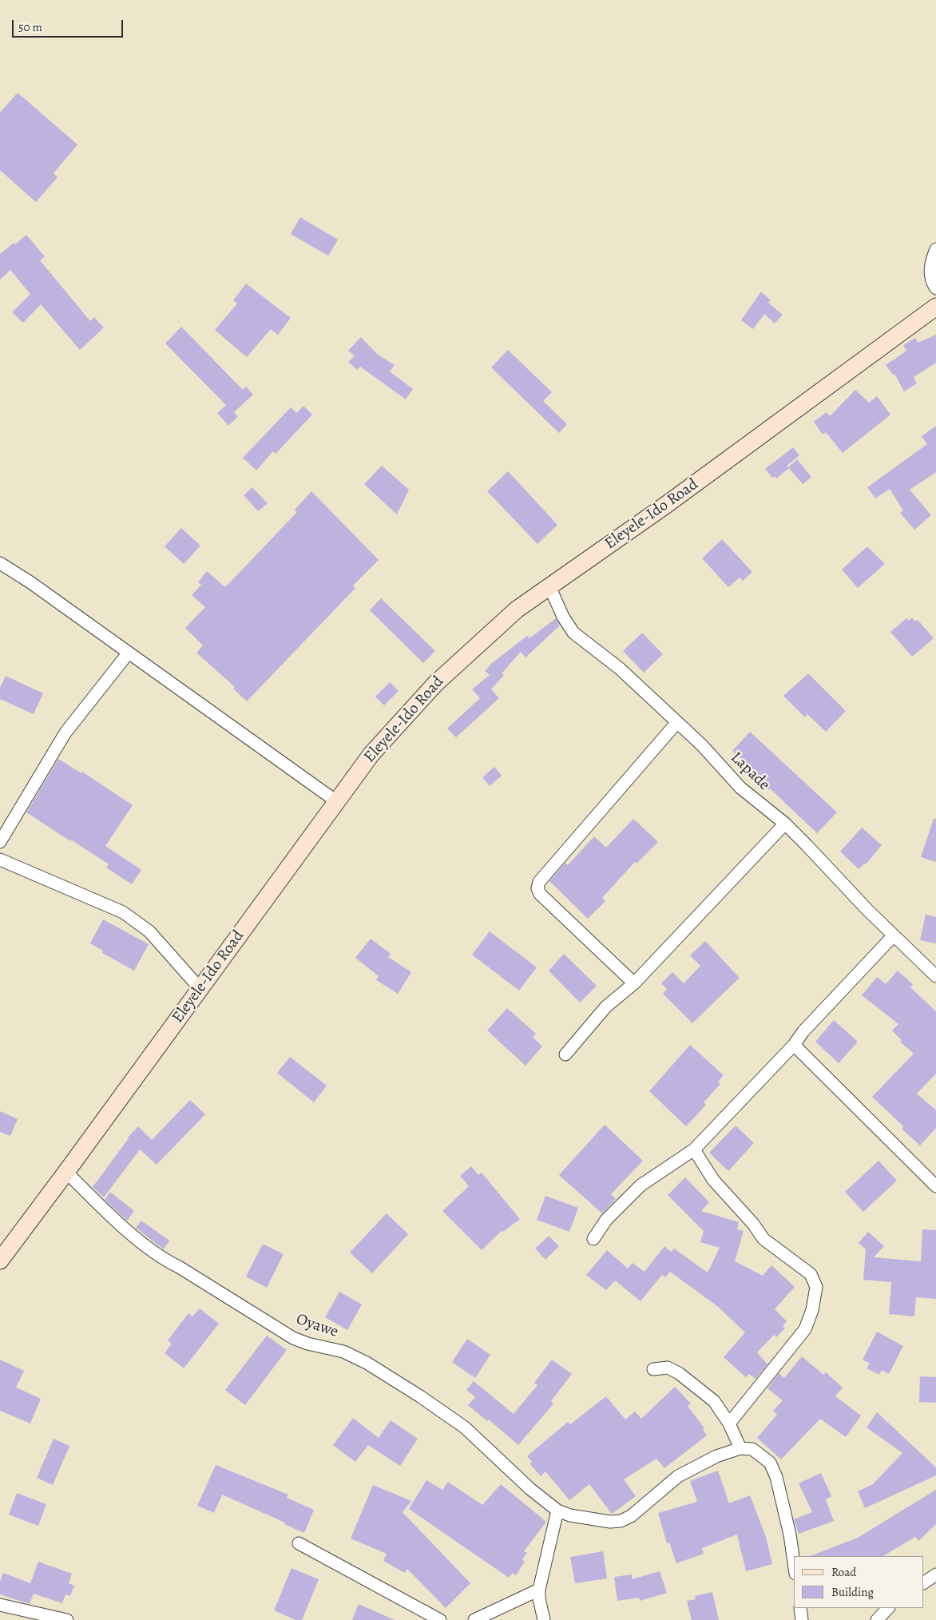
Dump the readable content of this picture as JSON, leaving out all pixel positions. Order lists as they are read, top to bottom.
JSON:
{
  "streets": {
    "main road": ["Eleyele-Ido Road"],
    "street": ["Lapade", "Oyawe"]
  },
  "crossings": [
    ["Eleyele-Ido Road", "Lapade"],
    ["Eleyele-Ido Road", "Oyawe"]
  ],
  "legend": ["Road", "Building"],
  "scale_bar": "50 m"
}
